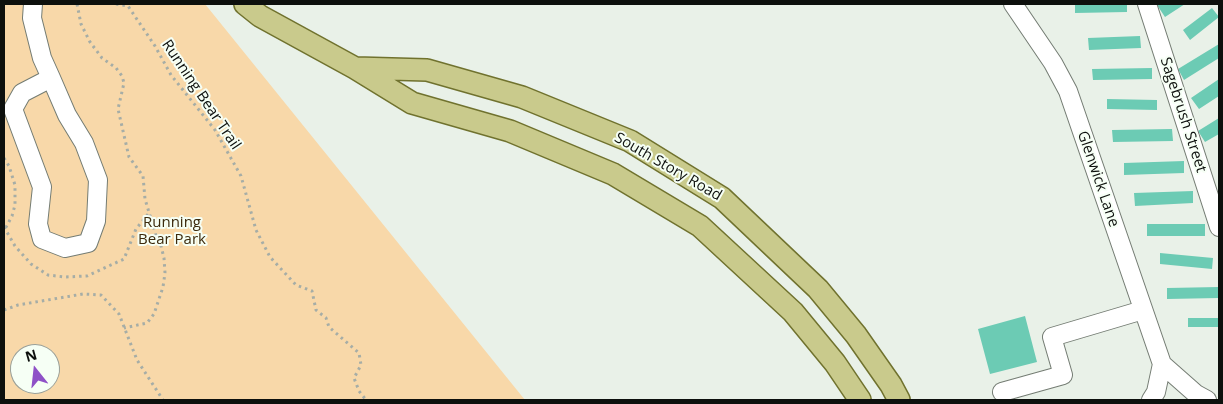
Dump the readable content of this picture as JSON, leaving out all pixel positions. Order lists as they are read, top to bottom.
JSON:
{
  "streets": {
    "main road": ["South Story Road"],
    "street": ["Sagebrush Street", "Glenwick Lane"],
    "path": ["Running Bear Trail"]
  },
  "parks": ["Running Bear Park"],
  "north": "top"
}
